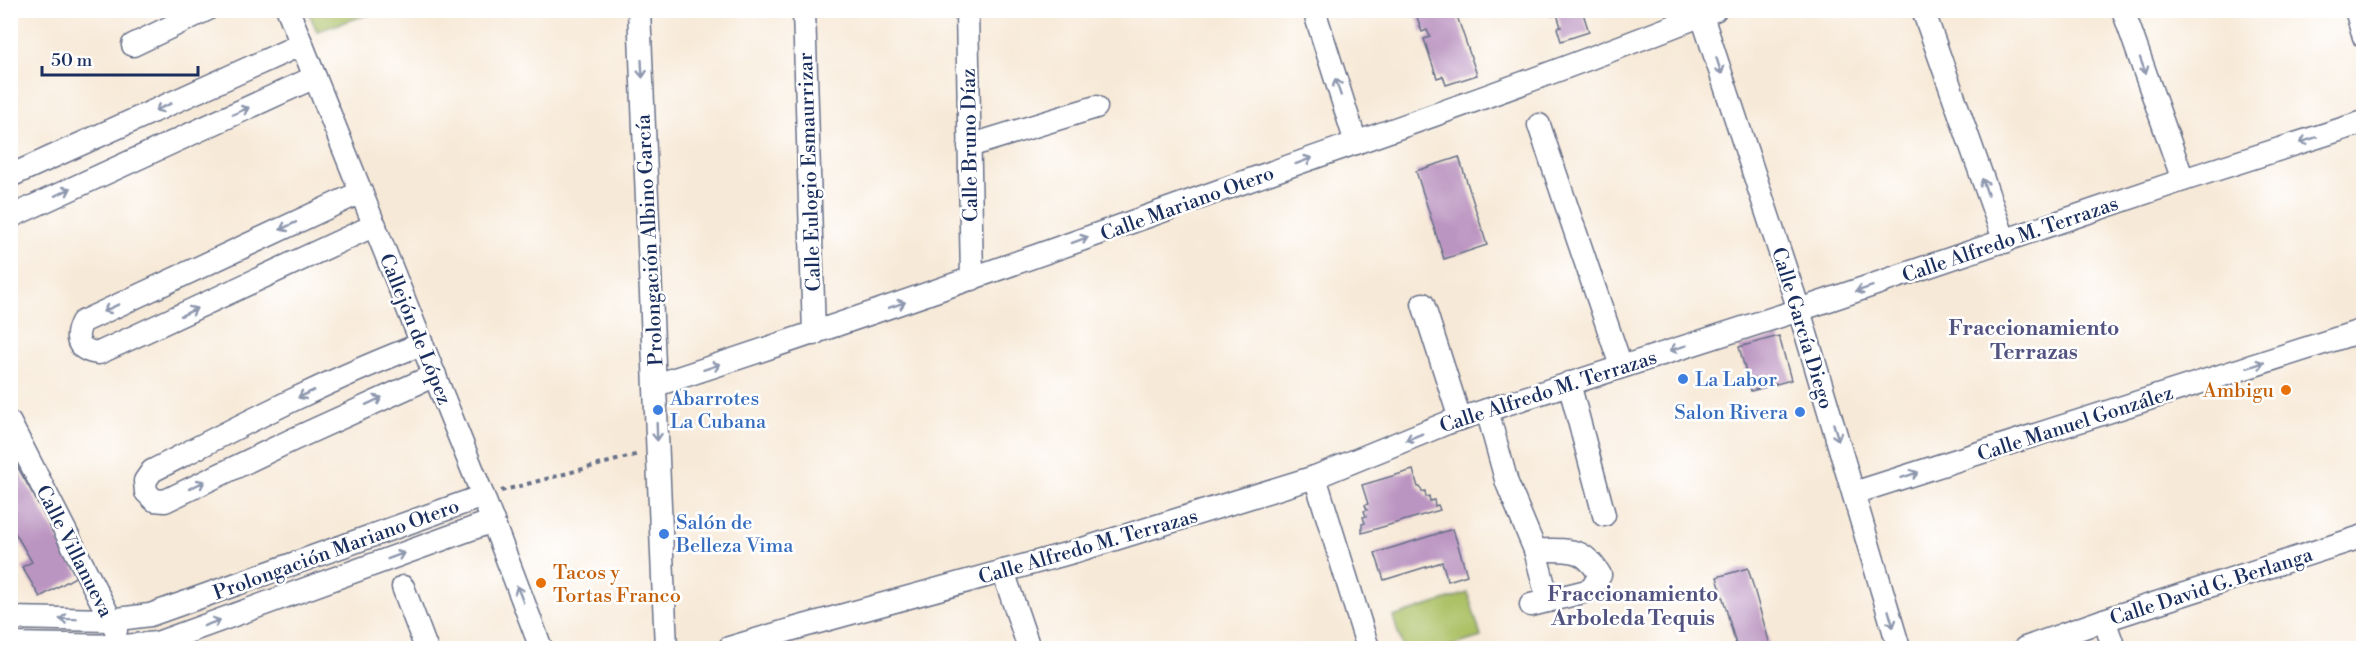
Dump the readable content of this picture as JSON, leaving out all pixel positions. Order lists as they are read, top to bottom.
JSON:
{
  "streets": {
    "street": [
      "Calle Bruno Díaz",
      "Calle Eulogio Esmaurrizar",
      "Calle Mariano Otero",
      "Calle Alfredo M. Terrazas",
      "Prolongación Albino García",
      "Calle García Diego",
      "Callejón de López",
      "Calle Manuel González",
      "Prolongación Mariano Otero",
      "Calle Villanueva",
      "Calle David G. Berlanga"
    ]
  },
  "crossings": [
    ["Calle Bruno Díaz", "Calle Mariano Otero"],
    ["Calle Eulogio Esmaurrizar", "Calle Mariano Otero"],
    ["Calle Mariano Otero", "Prolongación Albino García"],
    ["Calle Mariano Otero", "Calle García Diego"],
    ["Calle Alfredo M. Terrazas", "Calle García Diego"],
    ["Prolongación Albino García", "Prolongación Mariano Otero"],
    ["Calle García Diego", "Calle Manuel González"],
    ["Callejón de López", "Prolongación Mariano Otero"],
    ["Prolongación Mariano Otero", "Calle Villanueva"]
  ],
  "one_way": [
    "Calle Mariano Otero",
    "Calle Alfredo M. Terrazas",
    "Prolongación Albino García",
    "Calle Manuel González"
  ],
  "districts": ["Fraccionamiento Terrazas", "Fraccionamiento Arboleda Tequis"],
  "places": [
    "La Labor",
    "Ambigu",
    "Abarrotes La Cubana",
    "Salon Rivera",
    "Salón de Belleza Vima",
    "Tacos y Tortas Franco"
  ],
  "scale_bar": "50 m"
}
